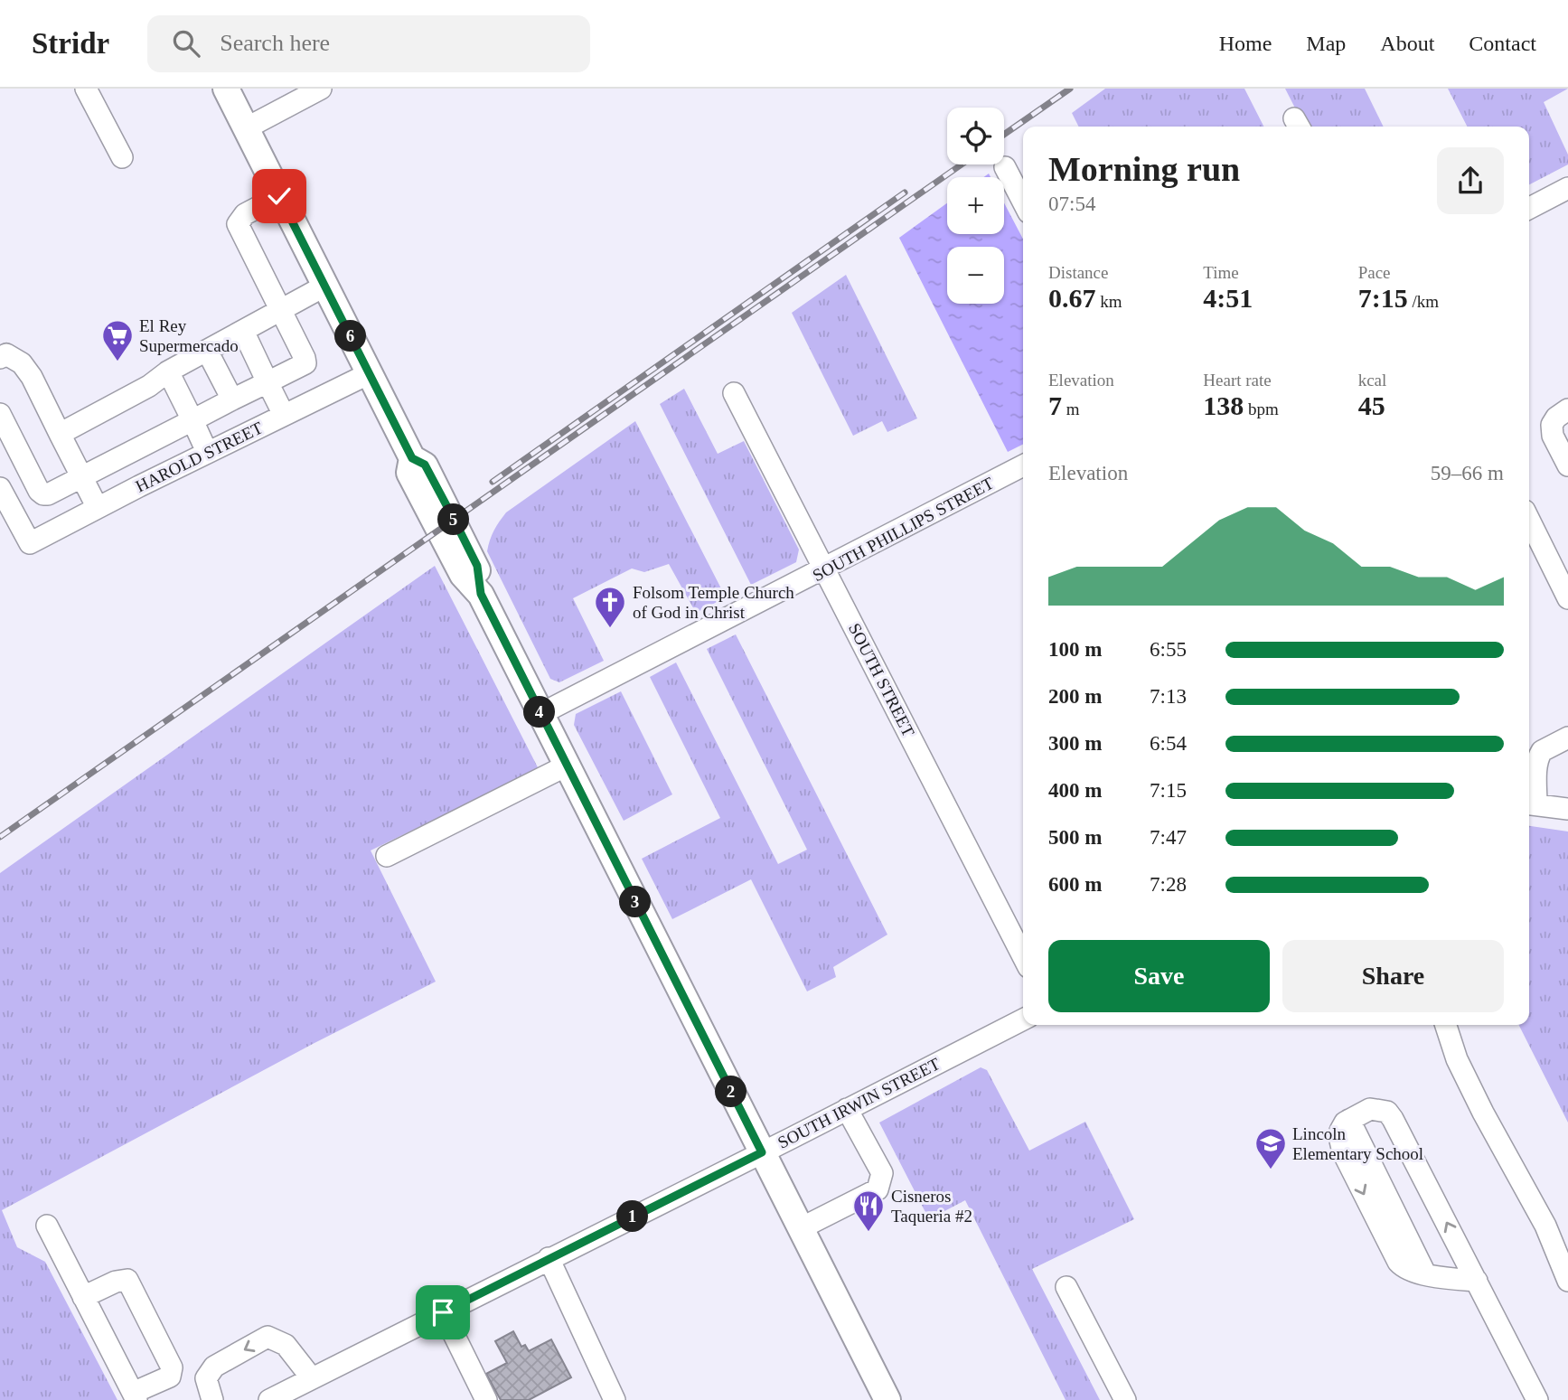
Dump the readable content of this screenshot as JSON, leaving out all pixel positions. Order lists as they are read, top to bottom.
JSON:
{
  "streets": {
    "street": [
      "HAROLD STREET",
      "SOUTH PHILLIPS STREET",
      "SOUTH STREET",
      "SOUTH IRWIN STREET"
    ]
  },
  "crossings": [
    ["SOUTH PHILLIPS STREET", "SOUTH STREET"]
  ],
  "places": {
    "supermarket": ["El Rey Supermercado"],
    "church": ["Folsom Temple Church of God in Christ"],
    "school or university": ["Lincoln Elementary School"],
    "restaurant": ["Cisneros Taqueria #2"]
  },
  "page": {
    "header": "Stridr",
    "search": "Search here",
    "nav": [
      "Home",
      "Map",
      "About",
      "Contact"
    ],
    "map_buttons": ["+", "−"],
    "heading": ["Morning run", "07:54"],
    "stats": [
      ["Distance", "0.67 km"],
      ["Time", "4:51"],
      ["Pace", "7:15 /km"],
      ["Elevation", "7 m"],
      ["Heart rate", "138 bpm"],
      ["kcal", "45"]
    ],
    "pins": [
      "6",
      "5",
      "4",
      "3",
      "2",
      "1"
    ],
    "chart": ["Elevation", "59–66 m"],
    "list": [
      {
        "name": "100 m",
        "note": "6:55"
      },
      {
        "name": "200 m",
        "note": "7:13"
      },
      {
        "name": "300 m",
        "note": "6:54"
      },
      {
        "name": "400 m",
        "note": "7:15"
      },
      {
        "name": "500 m",
        "note": "7:47"
      },
      {
        "name": "600 m",
        "note": "7:28"
      }
    ],
    "buttons": ["Save", "Share"]
  }
}
